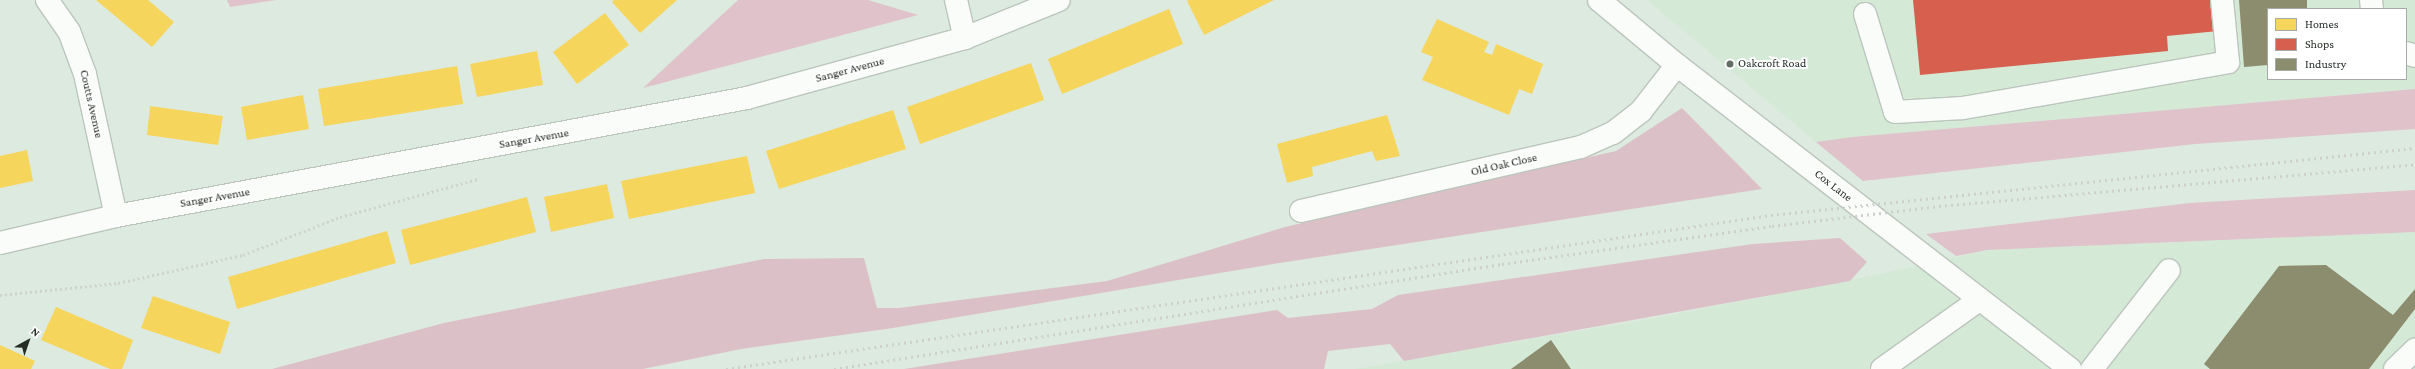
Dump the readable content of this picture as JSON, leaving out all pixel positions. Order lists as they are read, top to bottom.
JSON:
{
  "streets": {
    "street": [
      "Sanger Avenue",
      "Coutts Avenue",
      "Old Oak Close",
      "Cox Lane"
    ]
  },
  "crossings": [
    ["Sanger Avenue", "Coutts Avenue"],
    ["Old Oak Close", "Cox Lane"]
  ],
  "places": ["Oakcroft Road"],
  "legend": ["Homes", "Shops", "Industry"],
  "north": "top right"
}
